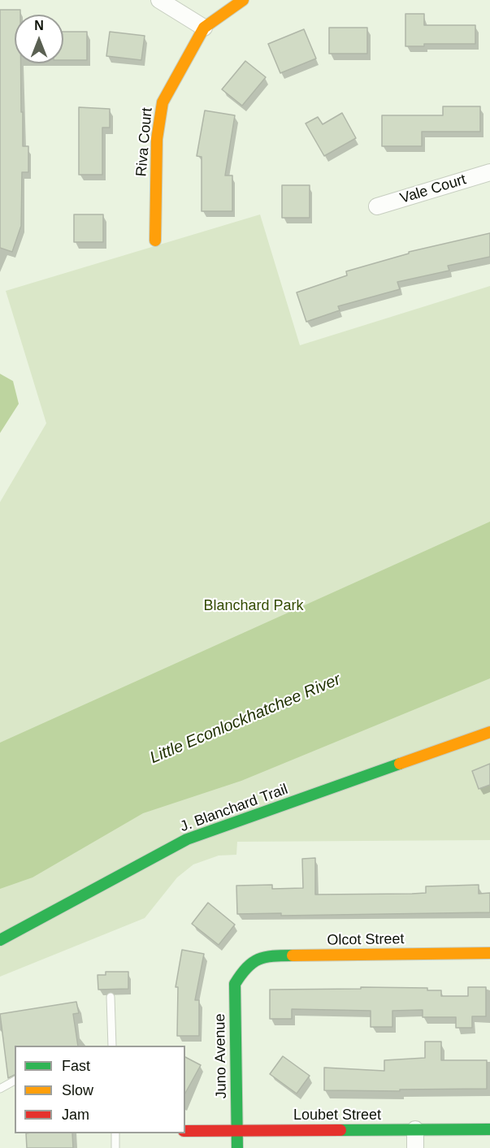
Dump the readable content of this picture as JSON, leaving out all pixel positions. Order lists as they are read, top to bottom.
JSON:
{
  "streets": {
    "street": [
      "Riva Court",
      "Vale Court",
      "J. Blanchard Trail",
      "Olcot Street",
      "Juno Avenue",
      "Loubet Street"
    ]
  },
  "crossings": [
    ["Olcot Street", "Juno Avenue"],
    ["Juno Avenue", "Loubet Street"]
  ],
  "water": ["Little Econlockhatchee River"],
  "parks": ["Blanchard Park"],
  "legend": ["Fast", "Slow", "Jam"],
  "north": "top"
}
